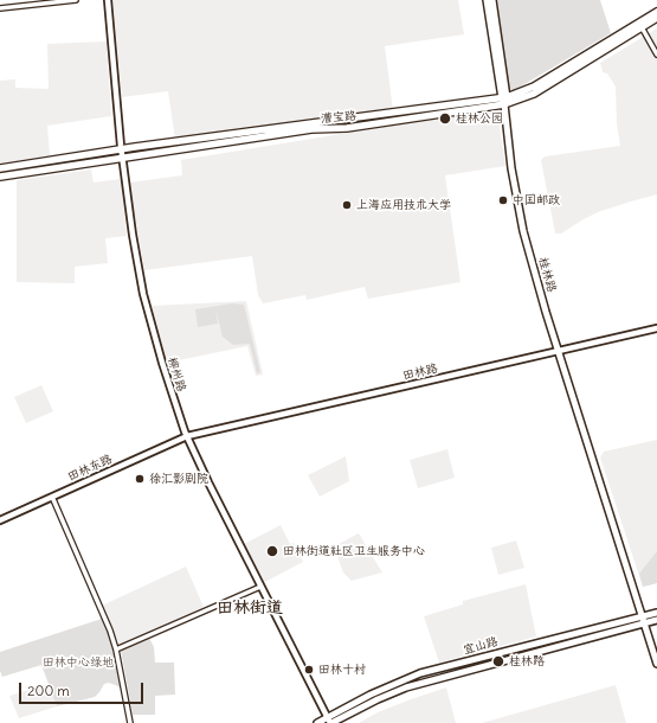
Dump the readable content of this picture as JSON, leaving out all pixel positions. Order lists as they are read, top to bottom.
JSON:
{
  "streets": {
    "main road": ["漕宝路", "桂林路", "宜山路"],
    "street": ["田林路", "柳州路", "田林东路"]
  },
  "crossings": [
    ["漕宝路", "桂林路"],
    ["漕宝路", "柳州路"],
    ["桂林路", "田林路"],
    ["桂林路", "宜山路"],
    ["田林路", "柳州路"],
    ["田林路", "田林东路"],
    ["柳州路", "田林东路"],
    ["柳州路", "宜山路"]
  ],
  "districts": ["田林街道"],
  "parks": ["田林中心绿地"],
  "places": [
    "桂林公园",
    "中国邮政",
    "上海应用技术大学",
    "徐汇影剧院",
    "田林街道社区卫生服务中心",
    "桂林路",
    "田林十村"
  ],
  "scale_bar": "200 m"
}
